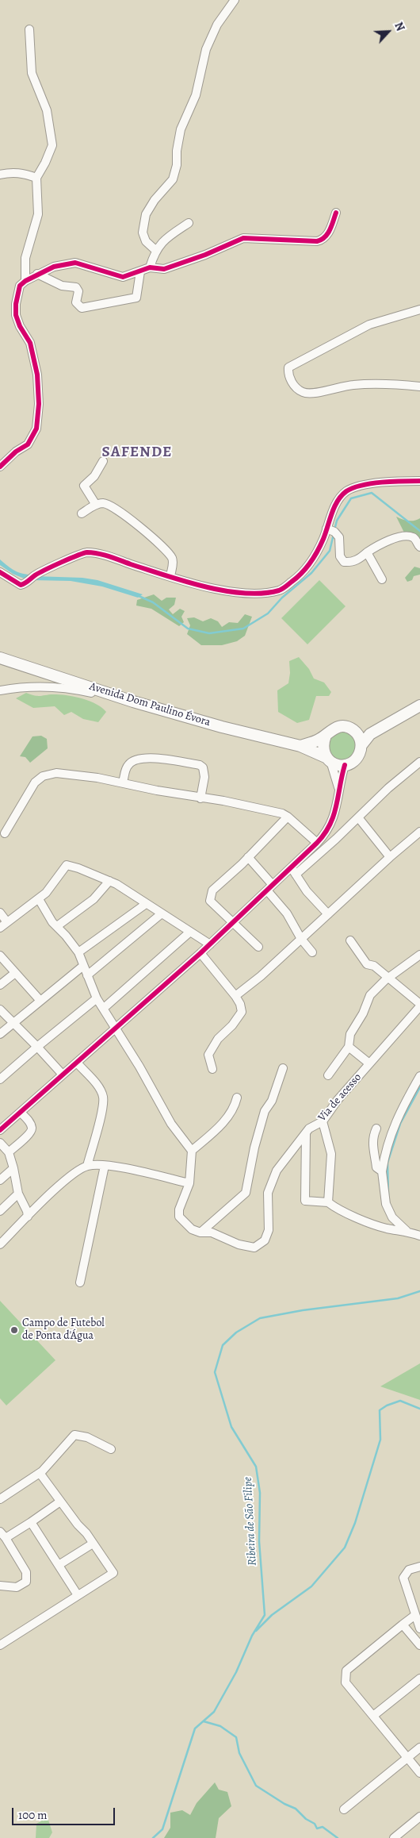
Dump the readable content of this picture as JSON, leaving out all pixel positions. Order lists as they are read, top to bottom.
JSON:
{
  "streets": {
    "main road": ["Avenida Dom Paulino Évora"],
    "street": ["Via de acesso"]
  },
  "districts": ["SAFENDE"],
  "water": ["Ribeira de São Filipe"],
  "places": ["Campo de Futebol de Ponta d'Água"],
  "scale_bar": "100 m",
  "north": "top right"
}
